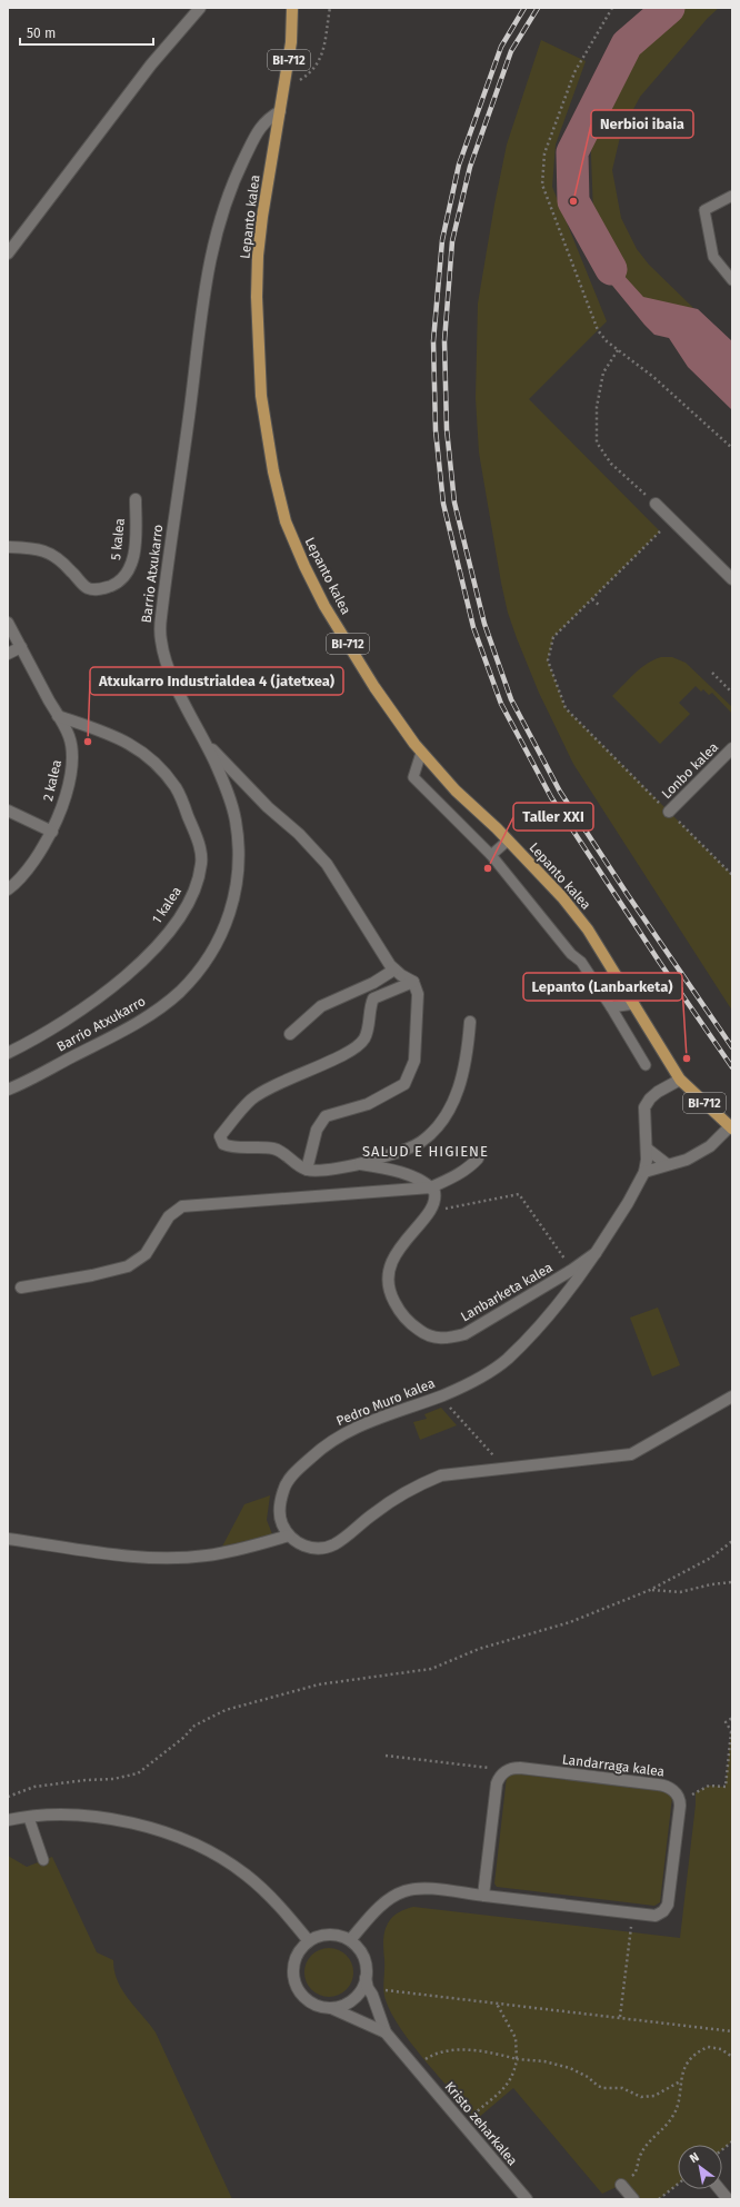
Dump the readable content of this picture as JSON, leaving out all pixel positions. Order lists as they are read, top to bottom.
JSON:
{
  "streets": {
    "main road": ["BI-712", "Lepanto kalea"],
    "street": [
      "5 kalea",
      "Barrio Atxukarro",
      "Lonbo kalea",
      "2 kalea",
      "1 kalea",
      "Lanbarketa kalea",
      "Pedro Muro kalea",
      "Landarraga kalea",
      "Kristo zeharkalea"
    ]
  },
  "crossings": [
    ["Lepanto kalea", "Barrio Atxukarro"],
    ["Lepanto kalea", "Lanbarketa kalea"],
    ["2 kalea", "1 kalea"],
    ["Lanbarketa kalea", "Pedro Muro kalea"]
  ],
  "districts": ["SALUD E HIGIENE"],
  "places": [
    "Nerbioi ibaia",
    "Atxukarro Industrialdea 4 (jatetxea)",
    "Taller XXI",
    "Lepanto (Lanbarketa)"
  ],
  "scale_bar": "50 m",
  "north": "top left"
}
